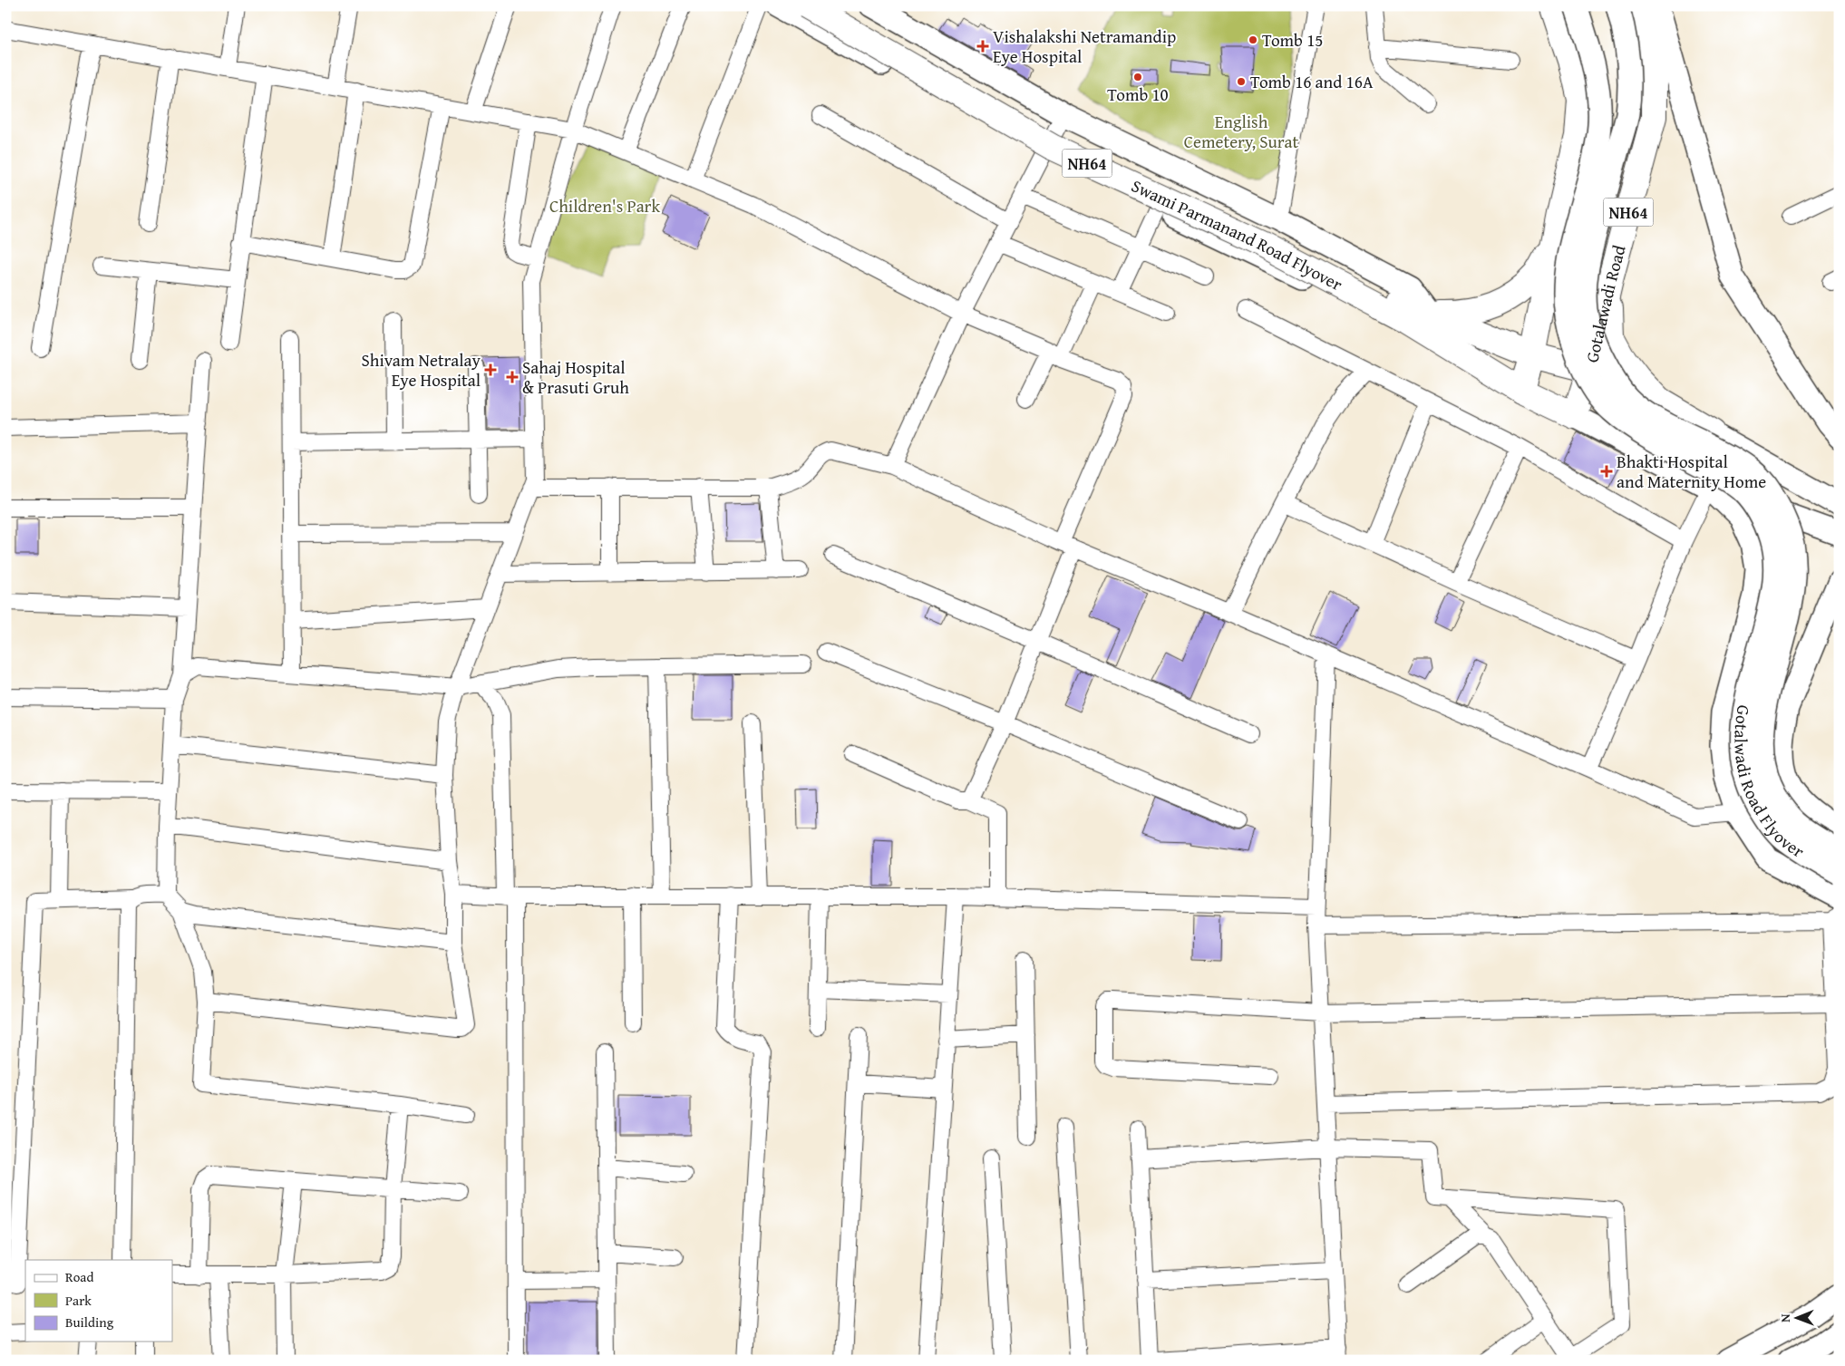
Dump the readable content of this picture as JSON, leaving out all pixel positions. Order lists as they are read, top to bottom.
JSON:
{
  "streets": {
    "highway": ["NH64", "Swami Parmanand Road Flyover", "Gotalawadi Road"],
    "main road": ["Gotalwadi Road Flyover"]
  },
  "crossings": [
    ["NH64", "Swami Parmanand Road Flyover"],
    ["NH64", "Gotalawadi Road"]
  ],
  "parks": ["English Cemetery, Surat", "Children's Park"],
  "places": {
    "other": ["Tomb 15", "Tomb 10", "Tomb 16 and 16A"],
    "health": [
      "Vishalakshi Netramandip Eye Hospital",
      "Shivam Netralay Eye Hospital",
      "Sahaj Hospital & Prasuti Gruh",
      "Bhakti Hospital and Maternity Home"
    ]
  },
  "legend": ["Road", "Park", "Building"],
  "north": "left"
}
